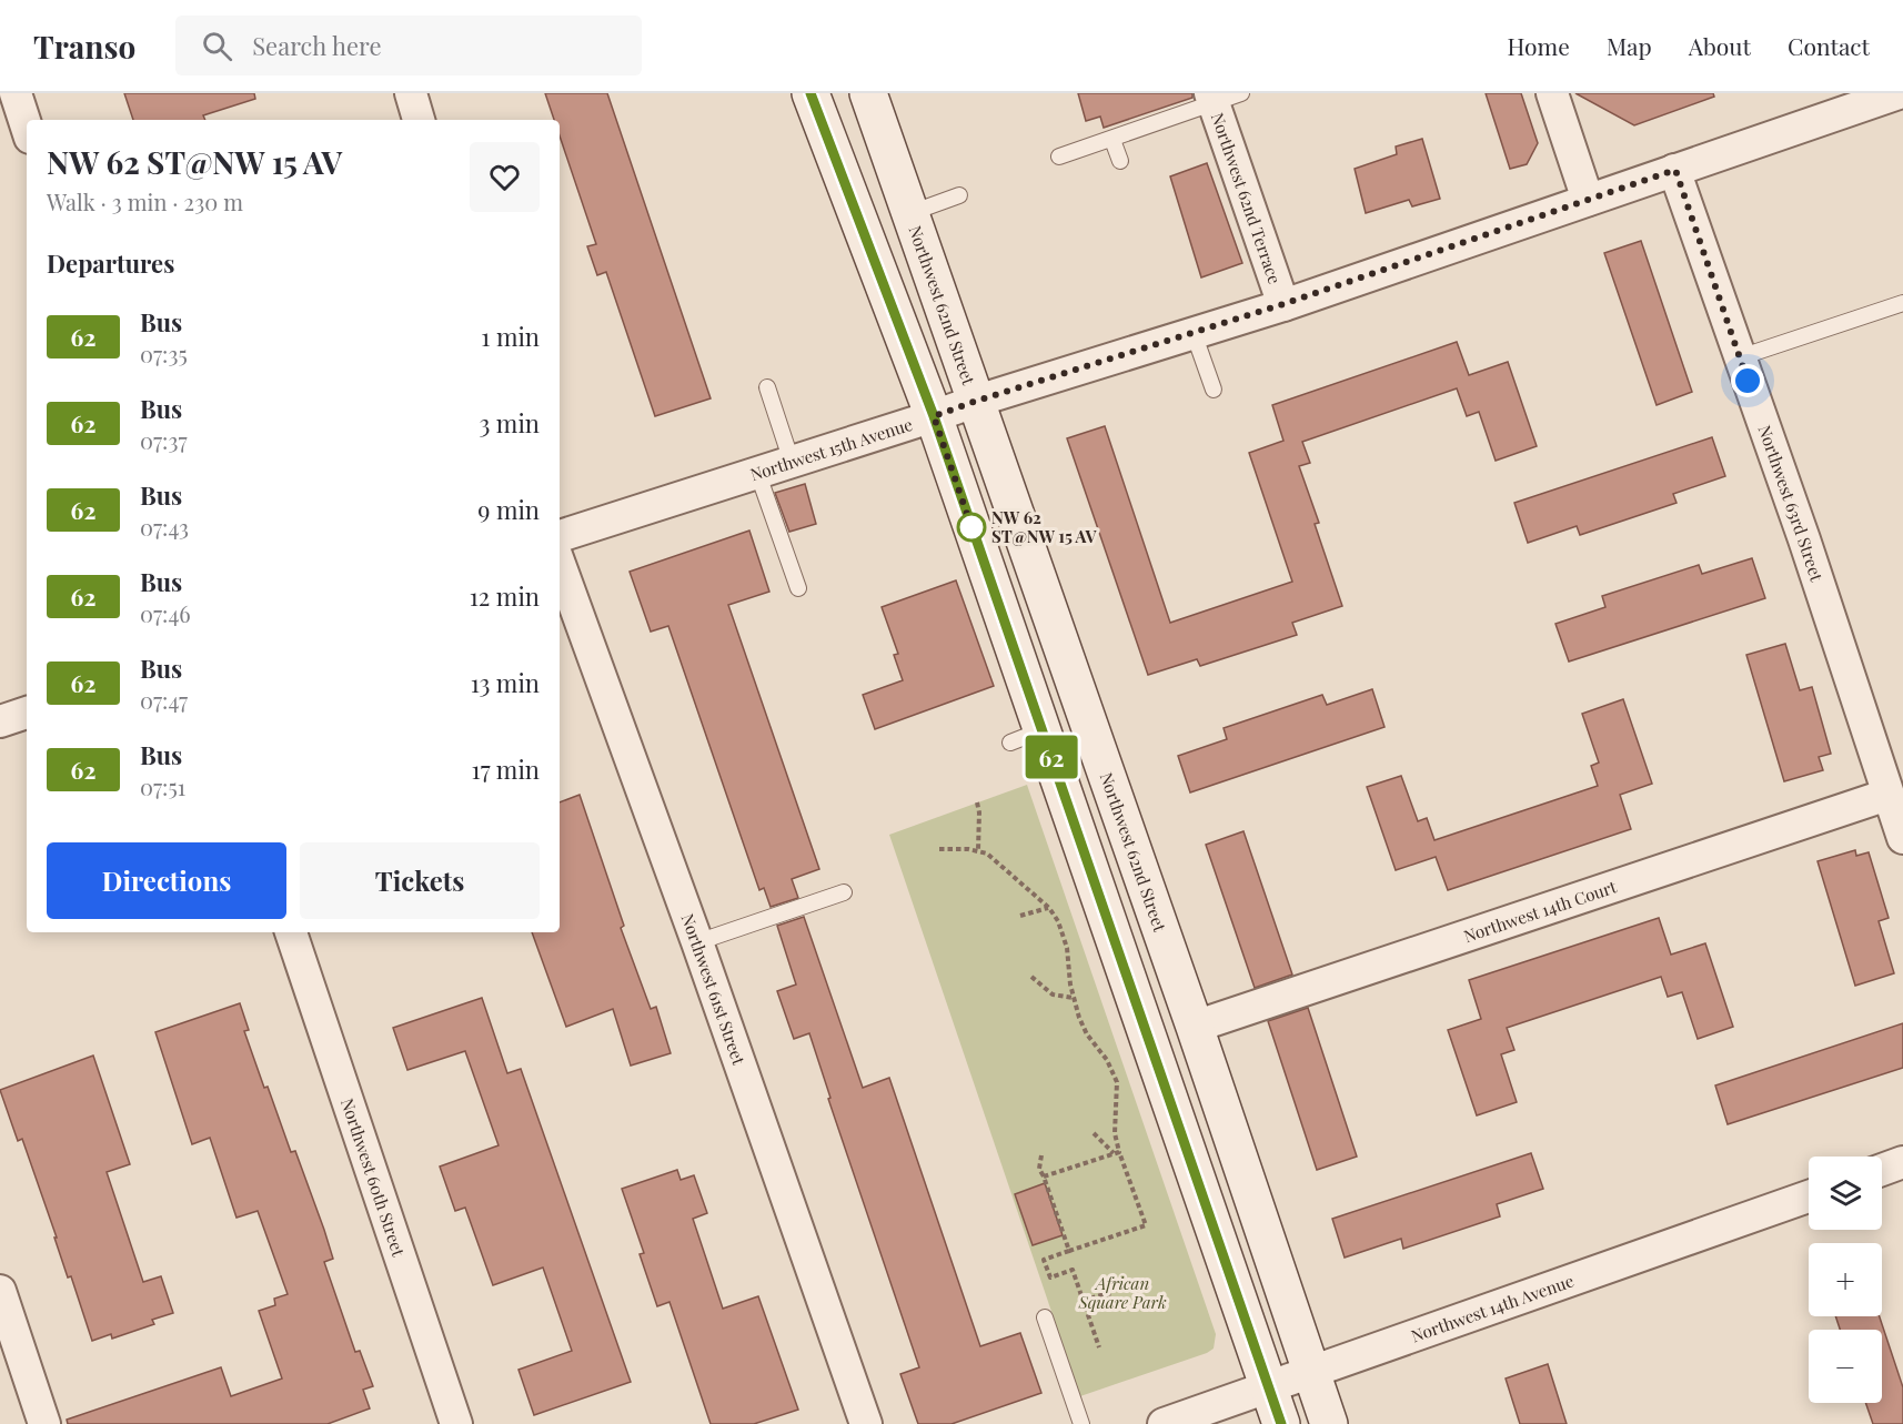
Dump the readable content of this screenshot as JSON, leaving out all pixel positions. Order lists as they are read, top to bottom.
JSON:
{
  "streets": {
    "main road": ["Northwest 62nd Street"],
    "street": [
      "Northwest 62nd Terrace",
      "Northwest 15th Avenue",
      "Northwest 63rd Street",
      "Northwest 14th Court",
      "Northwest 61st Street",
      "Northwest 60th Street",
      "Northwest 14th Avenue"
    ]
  },
  "crossings": [
    ["Northwest 62nd Terrace", "Northwest 15th Avenue"],
    ["Northwest 62nd Street", "Northwest 15th Avenue"],
    ["Northwest 62nd Street", "Northwest 14th Court"],
    ["Northwest 62nd Street", "Northwest 14th Avenue"],
    ["Northwest 15th Avenue", "Northwest 63rd Street"],
    ["Northwest 63rd Street", "Northwest 14th Court"]
  ],
  "parks": ["African Square Park"],
  "places": ["NW 62 ST@NW 15 AV"],
  "lines": ["bus line 62"],
  "page": {
    "header": "Transo",
    "search": "Search here",
    "nav": [
      "Home",
      "Map",
      "About",
      "Contact"
    ],
    "on_map": "62",
    "heading": [
      ["NW 62 ST@NW 15 AV", "Walk · 3 min · 230 m"],
      "Departures"
    ],
    "list": [
      {
        "mark": "62",
        "name": "Bus",
        "note": "07:35",
        "value": "1 min"
      },
      {
        "mark": "62",
        "name": "Bus",
        "note": "07:37",
        "value": "3 min"
      },
      {
        "mark": "62",
        "name": "Bus",
        "note": "07:43",
        "value": "9 min"
      },
      {
        "mark": "62",
        "name": "Bus",
        "note": "07:46",
        "value": "12 min"
      },
      {
        "mark": "62",
        "name": "Bus",
        "note": "07:47",
        "value": "13 min"
      },
      {
        "mark": "62",
        "name": "Bus",
        "note": "07:51",
        "value": "17 min"
      }
    ],
    "buttons": ["Directions", "Tickets"],
    "map_buttons": ["+", "−"]
  }
}
